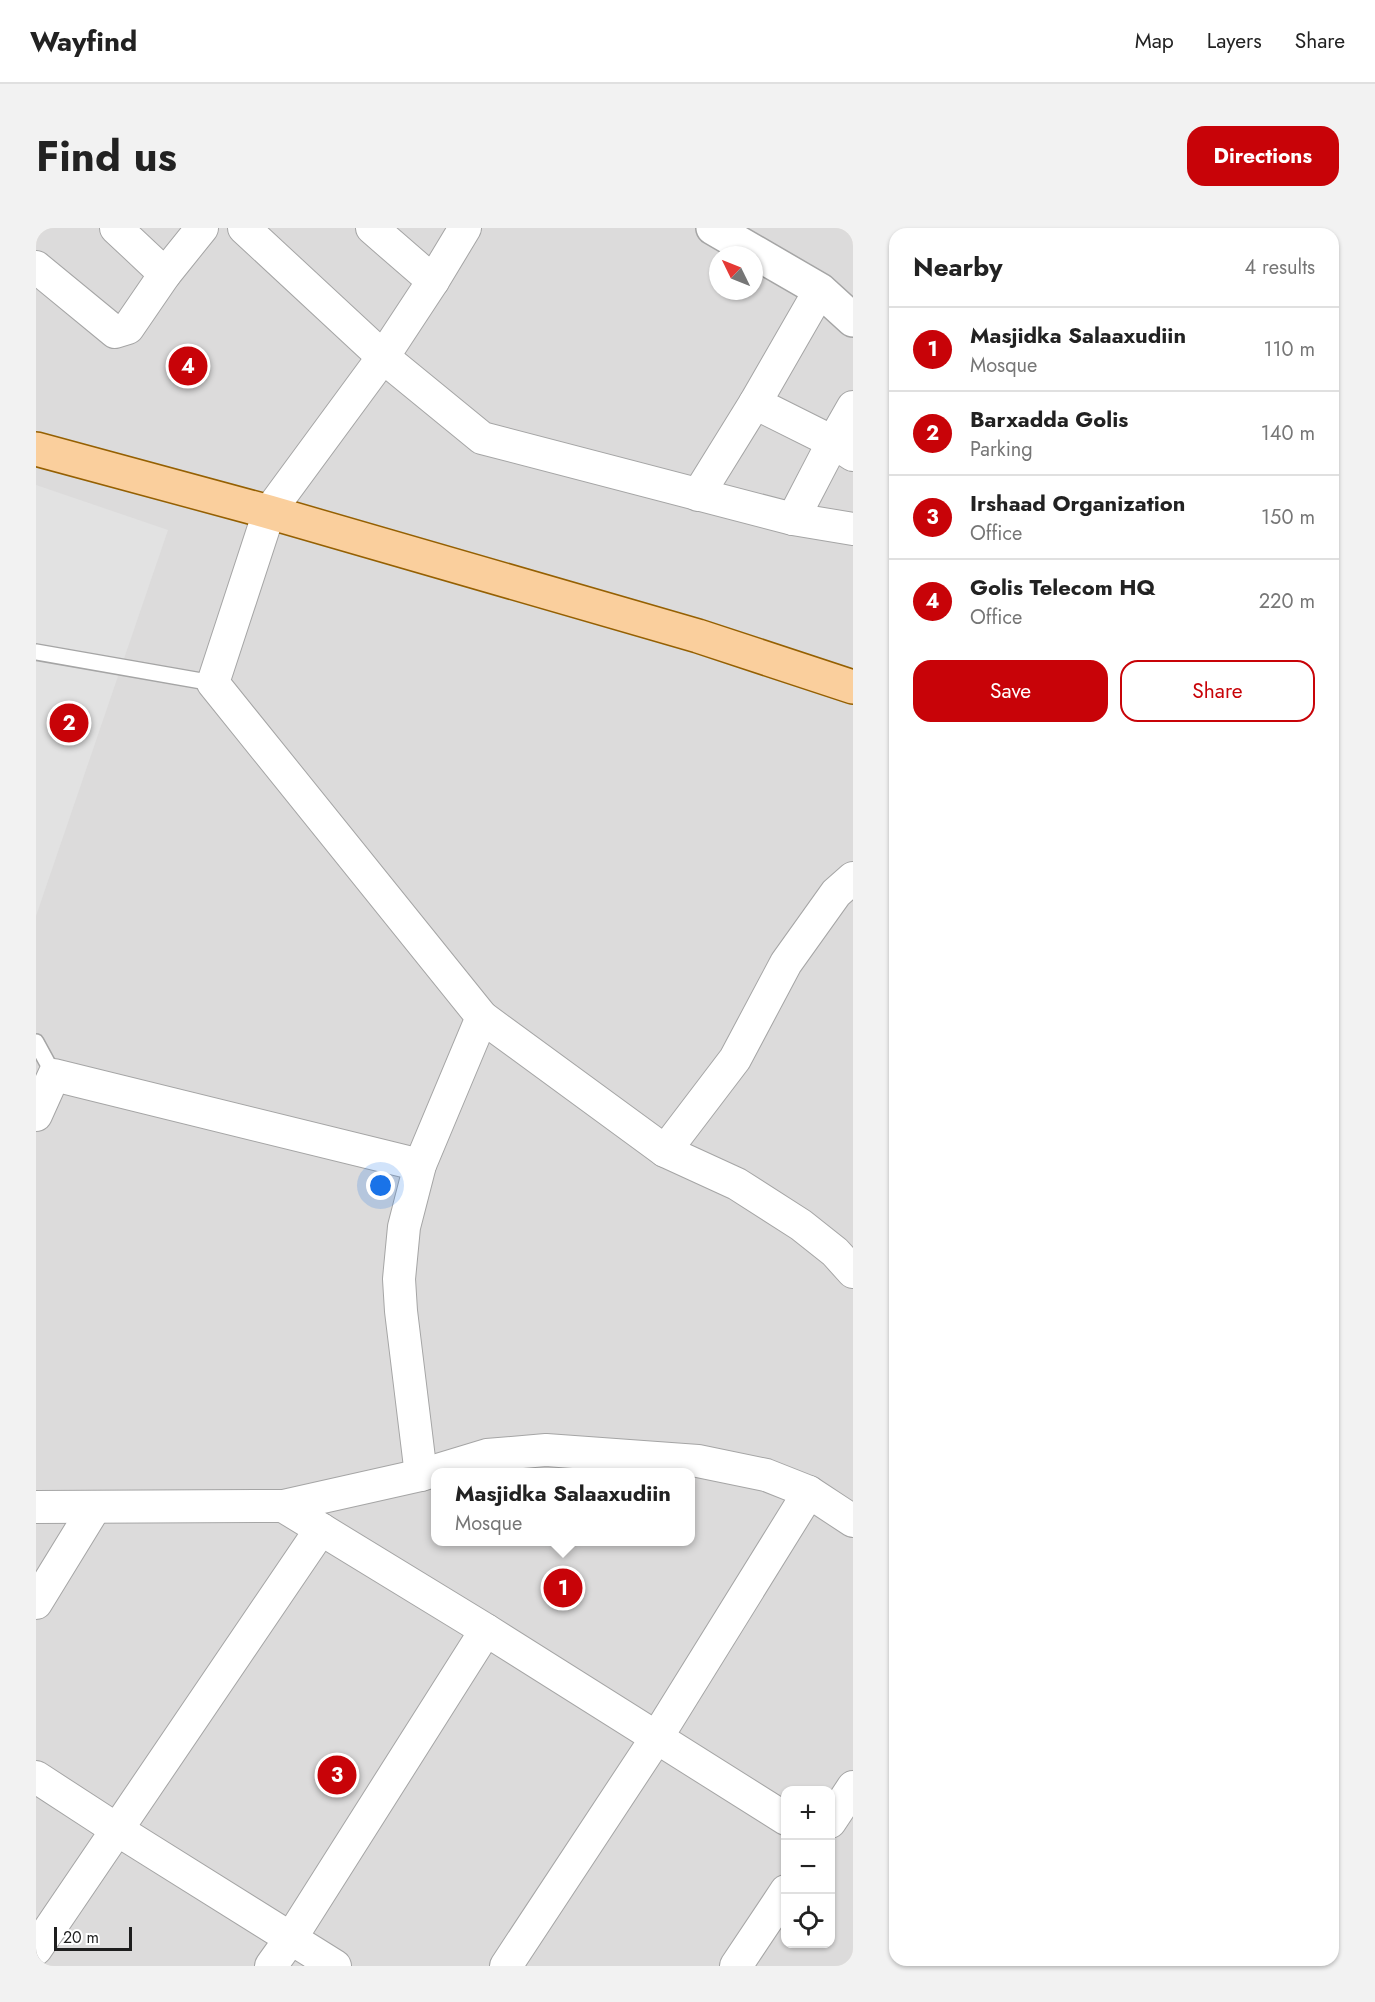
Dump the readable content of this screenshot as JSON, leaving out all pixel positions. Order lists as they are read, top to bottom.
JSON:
{
  "scale_bar": "20 m",
  "north": "top left",
  "page": {
    "header": "Wayfind",
    "nav": ["Map", "Layers", "Share"],
    "title": "Find us",
    "buttons": [
      "Directions",
      ["Save", "Share"]
    ],
    "heading": ["Nearby", "4 results"],
    "list": [
      {
        "mark": "1",
        "name": "Masjidka Salaaxudiin",
        "note": "Mosque",
        "value": "110 m"
      },
      {
        "mark": "2",
        "name": "Barxadda Golis",
        "note": "Parking",
        "value": "140 m"
      },
      {
        "mark": "3",
        "name": "Irshaad Organization",
        "note": "Office",
        "value": "150 m"
      },
      {
        "mark": "4",
        "name": "Golis Telecom HQ",
        "note": "Office",
        "value": "220 m"
      }
    ],
    "pins": [
      "4",
      "2",
      "1",
      "3"
    ],
    "popup": ["Masjidka Salaaxudiin", "Mosque"],
    "map_buttons": ["+", "−"],
    "scale": "20 m"
  }
}
